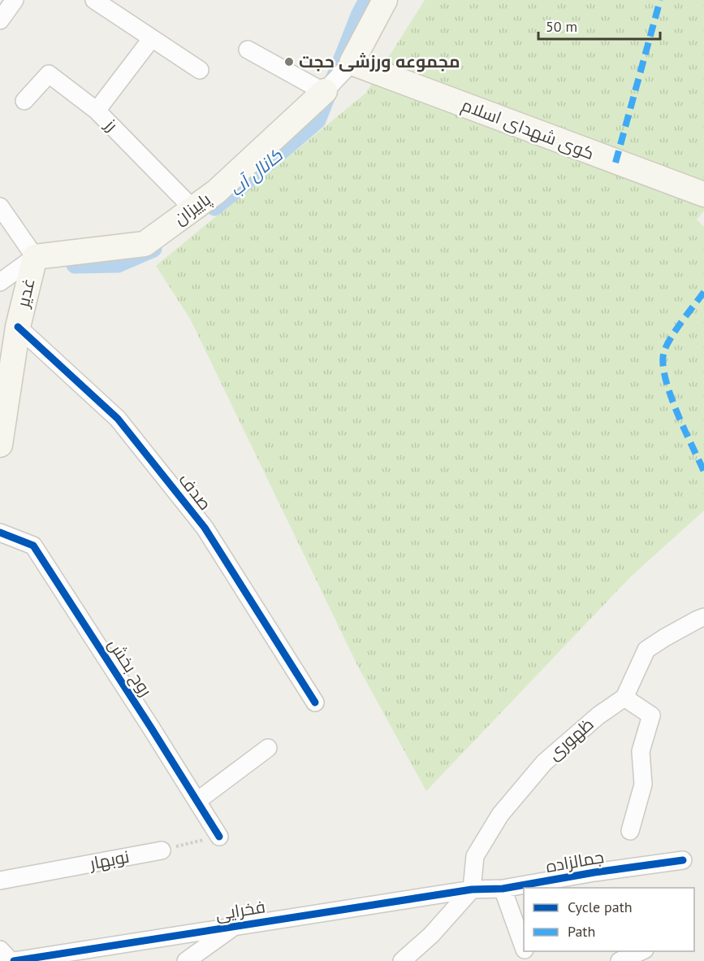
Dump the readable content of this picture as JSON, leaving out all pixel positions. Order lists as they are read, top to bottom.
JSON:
{
  "streets": {
    "main road": ["کوی شهدای اسلام", "پاییزان", "غدیر"],
    "street": [
      "رز",
      "صدف",
      "روح بخش",
      "ظهوری",
      "نوبهار",
      "جمالزاده",
      "فخرایی"
    ]
  },
  "crossings": [
    ["رز", "پاییزان"],
    ["کوی شهدای اسلام", "پاییزان"],
    ["پاییزان", "غدیر"],
    ["غدیر", "صدف"],
    ["ظهوری", "جمالزاده"],
    ["ظهوری", "فخرایی"],
    ["جمالزاده", "فخرایی"]
  ],
  "water": ["کانال آب"],
  "places": ["مجموعه ورزشی حجت"],
  "legend": ["Cycle path", "Path"],
  "scale_bar": "50 m"
}
